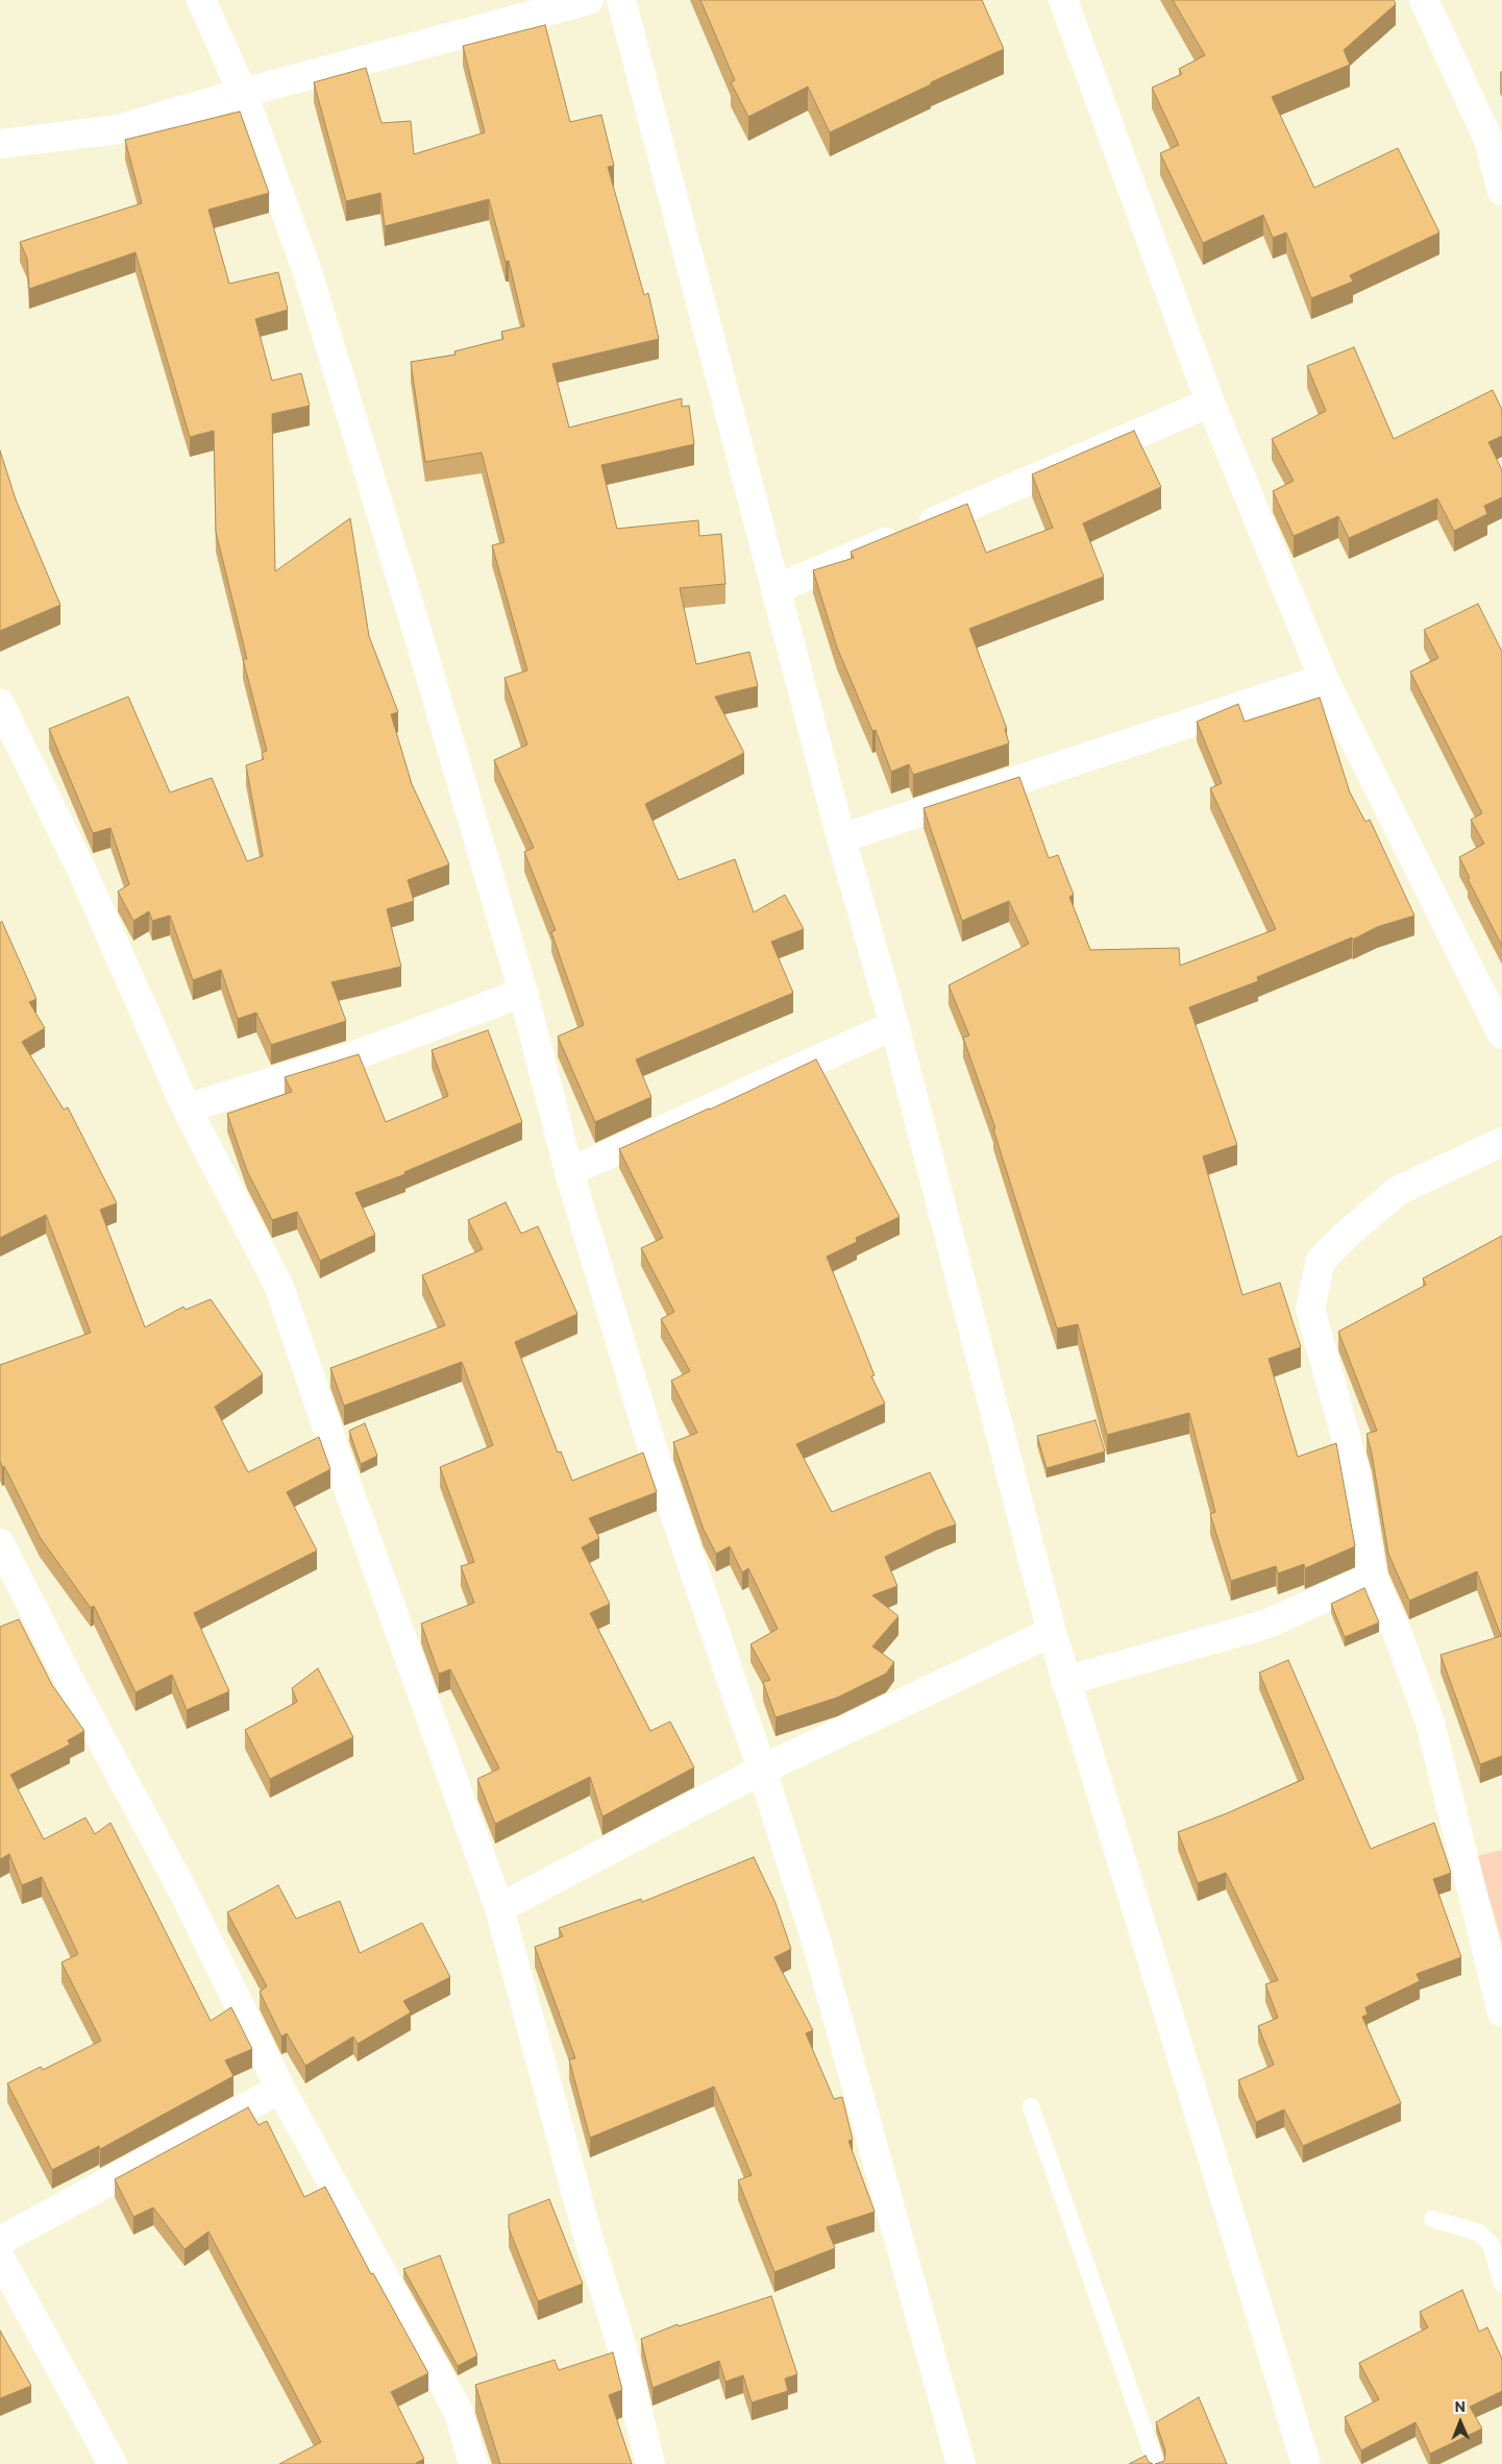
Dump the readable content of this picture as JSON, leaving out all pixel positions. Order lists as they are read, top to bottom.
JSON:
{
  "north": "top"
}
